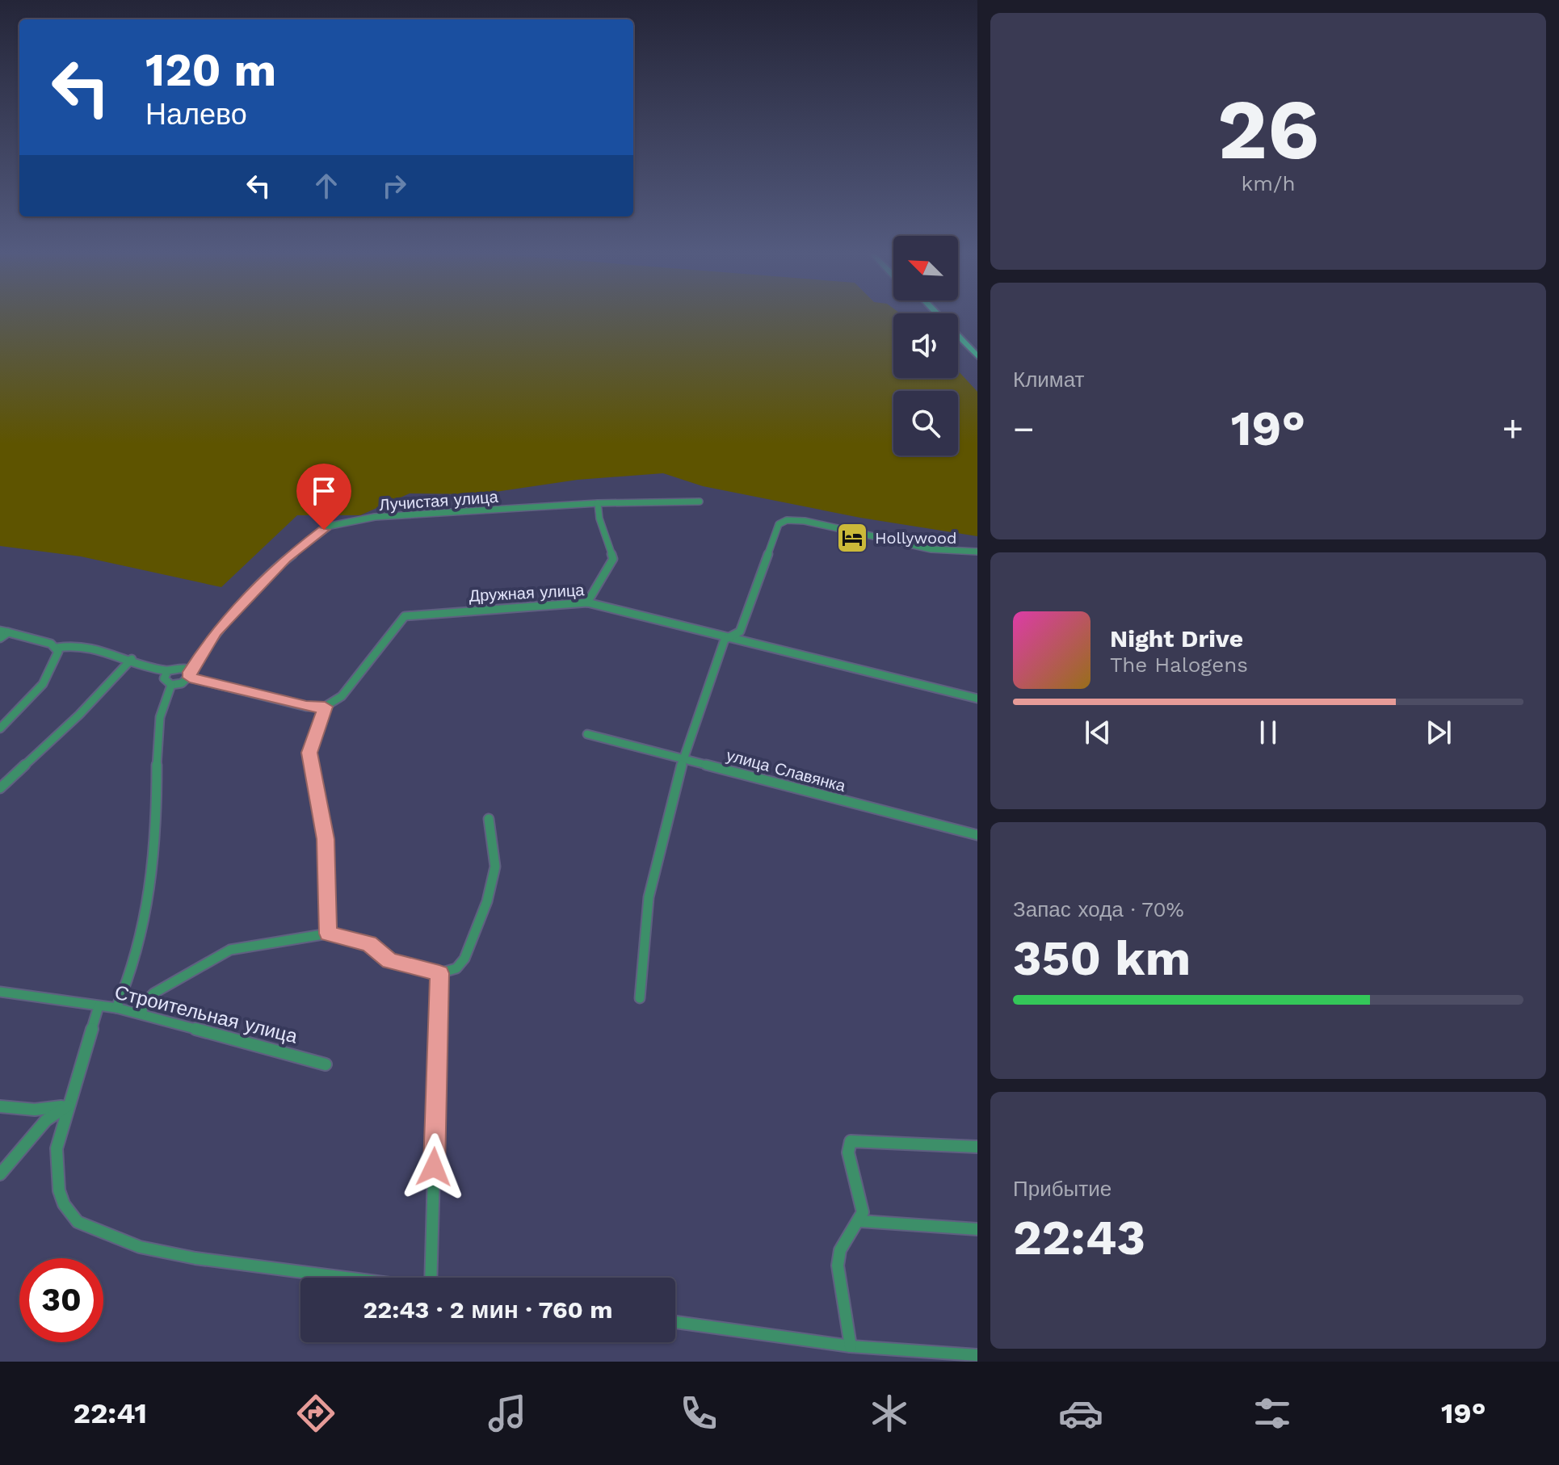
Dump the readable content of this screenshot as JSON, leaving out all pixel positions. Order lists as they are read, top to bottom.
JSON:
{
  "streets": {
    "street": [
      "Лучистая улица",
      "Дружная улица",
      "улица Славянка",
      "Строительная улица"
    ]
  },
  "places": {
    "hotel": ["Hollywood"]
  },
  "north": "top left",
  "page": {
    "tile": [
      ["26", "km/h"],
      "Климат",
      ["Запас хода · 70%", "350 km"],
      ["Прибытие", "22:43"]
    ],
    "turn": ["120 m", "Налево"],
    "heat": ["−", "19°", "+"],
    "song": ["Night Drive", "The Halogens"],
    "limit": "30",
    "trip": "22:43 · 2 мин · 760 m",
    "tabs": ["22:41", "19°"]
  }
}
